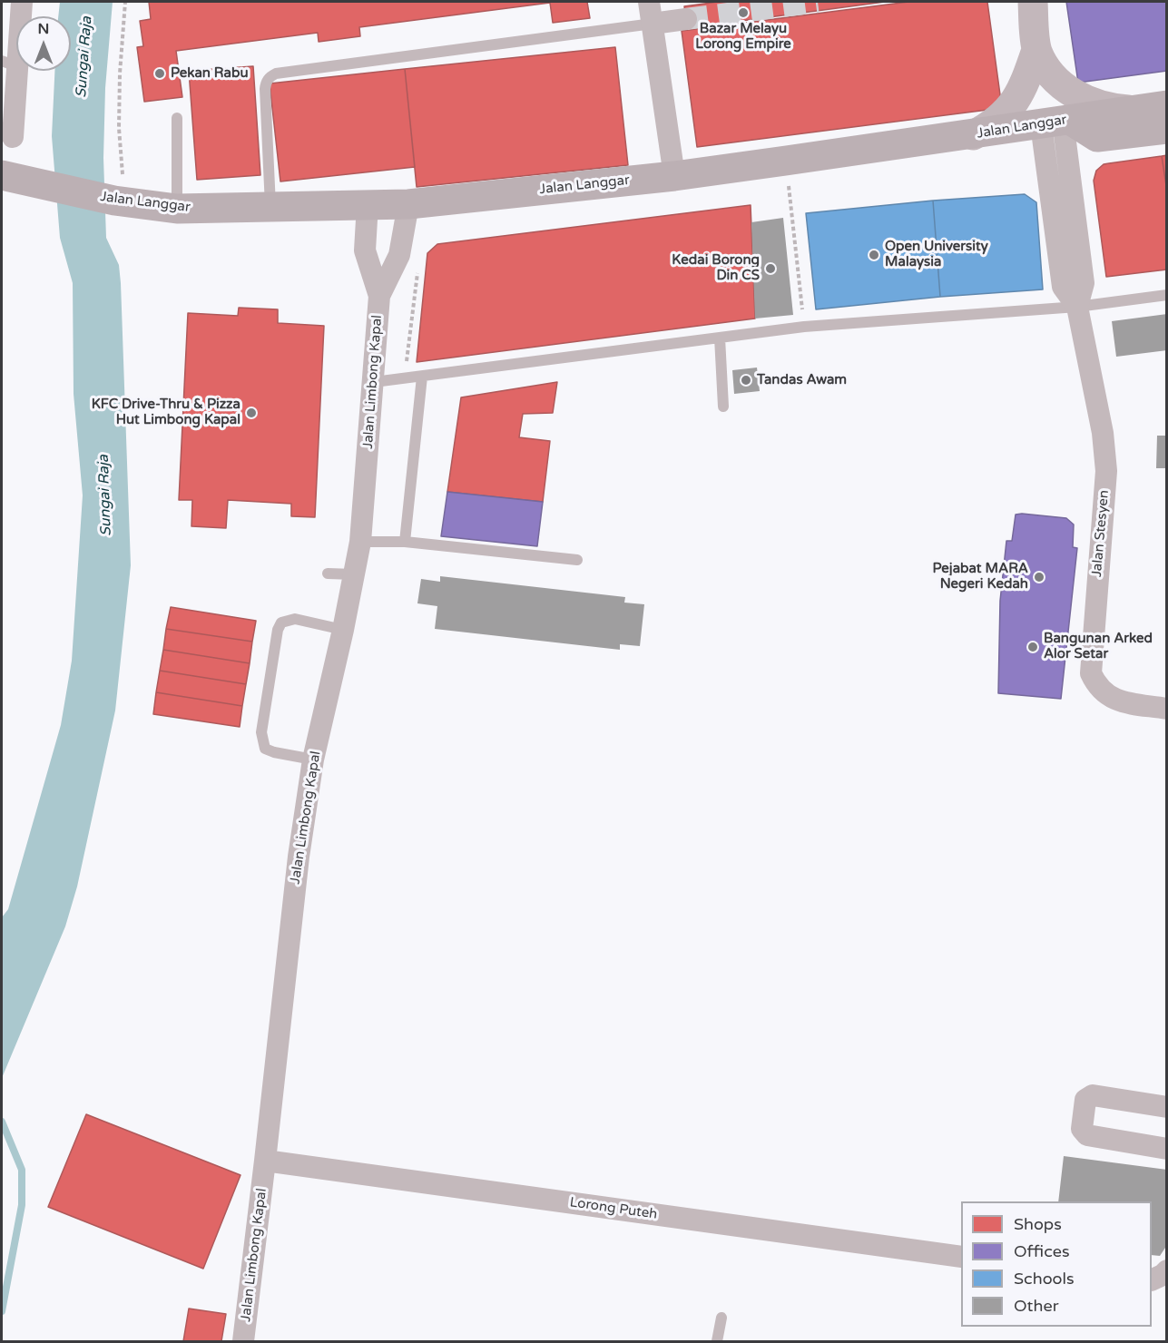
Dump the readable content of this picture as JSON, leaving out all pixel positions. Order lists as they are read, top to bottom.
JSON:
{
  "streets": {
    "main road": ["Jalan Langgar"],
    "street": ["Jalan Limbong Kapal", "Jalan Stesyen", "Lorong Puteh"]
  },
  "crossings": [
    ["Jalan Langgar", "Jalan Limbong Kapal"],
    ["Jalan Langgar", "Jalan Stesyen"],
    ["Jalan Limbong Kapal", "Lorong Puteh"]
  ],
  "water": ["Sungai Raja"],
  "places": [
    "Bazar Melayu Lorong Empire",
    "Pekan Rabu",
    "Open University Malaysia",
    "Kedai Borong Din CS",
    "Tandas Awam",
    "KFC Drive-Thru & Pizza Hut Limbong Kapal",
    "Pejabat MARA Negeri Kedah",
    "Bangunan Arked Alor Setar"
  ],
  "legend": [
    "Shops",
    "Offices",
    "Schools",
    "Other"
  ],
  "north": "top"
}
